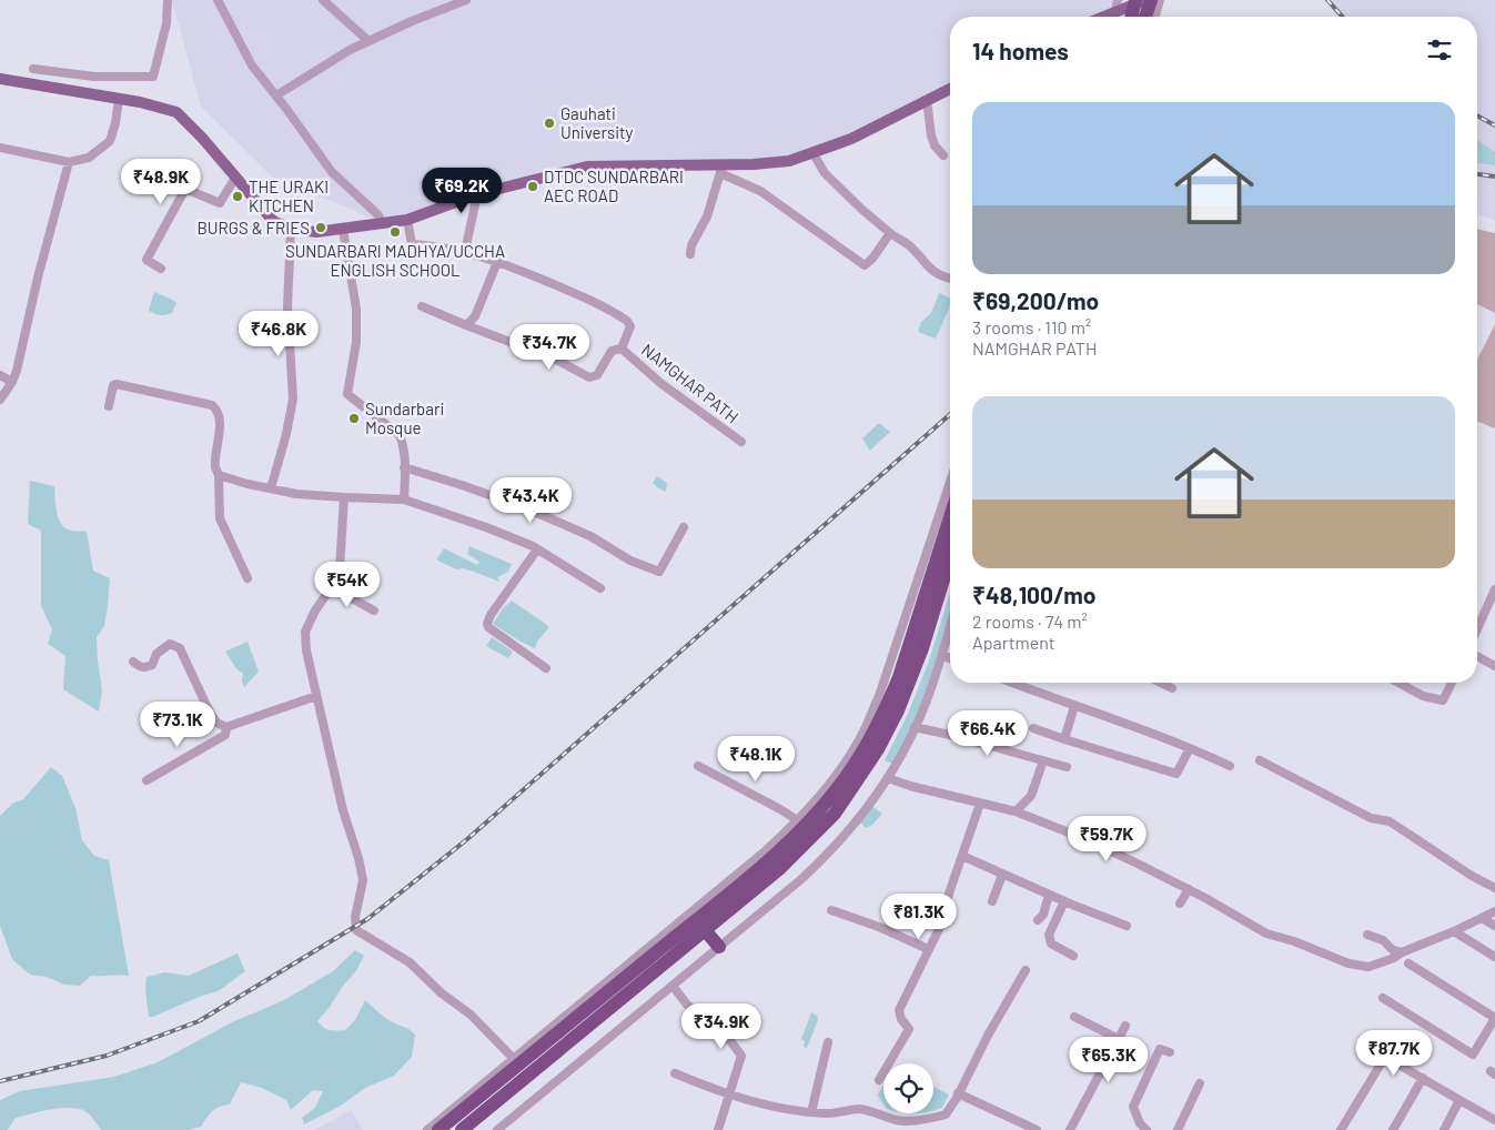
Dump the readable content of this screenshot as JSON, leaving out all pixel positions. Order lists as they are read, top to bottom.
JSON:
{
  "streets": {
    "street": ["NAMGHAR PATH"]
  },
  "places": [
    "Gauhati University",
    "DTDC SUNDARBARI AEC ROAD",
    "THE URAKI KITCHEN",
    "BURGS & FRIES",
    "SUNDARBARI MADHYA/UCCHA ENGLISH SCHOOL",
    "Sundarbari Mosque"
  ],
  "page": {
    "heading": "14 homes",
    "list": [
      {
        "name": "₹69,200/mo",
        "note": "3 rooms · 110 m² · NAMGHAR PATH"
      },
      {
        "name": "₹48,100/mo",
        "note": "2 rooms · 74 m² · Apartment"
      }
    ],
    "price": [
      "₹48.9K",
      "₹69.2K",
      "₹46.8K",
      "₹34.7K",
      "₹43.4K",
      "₹54K",
      "₹73.1K",
      "₹66.4K",
      "₹48.1K",
      "₹59.7K",
      "₹81.3K",
      "₹34.9K",
      "₹87.7K",
      "₹65.3K"
    ]
  }
}
